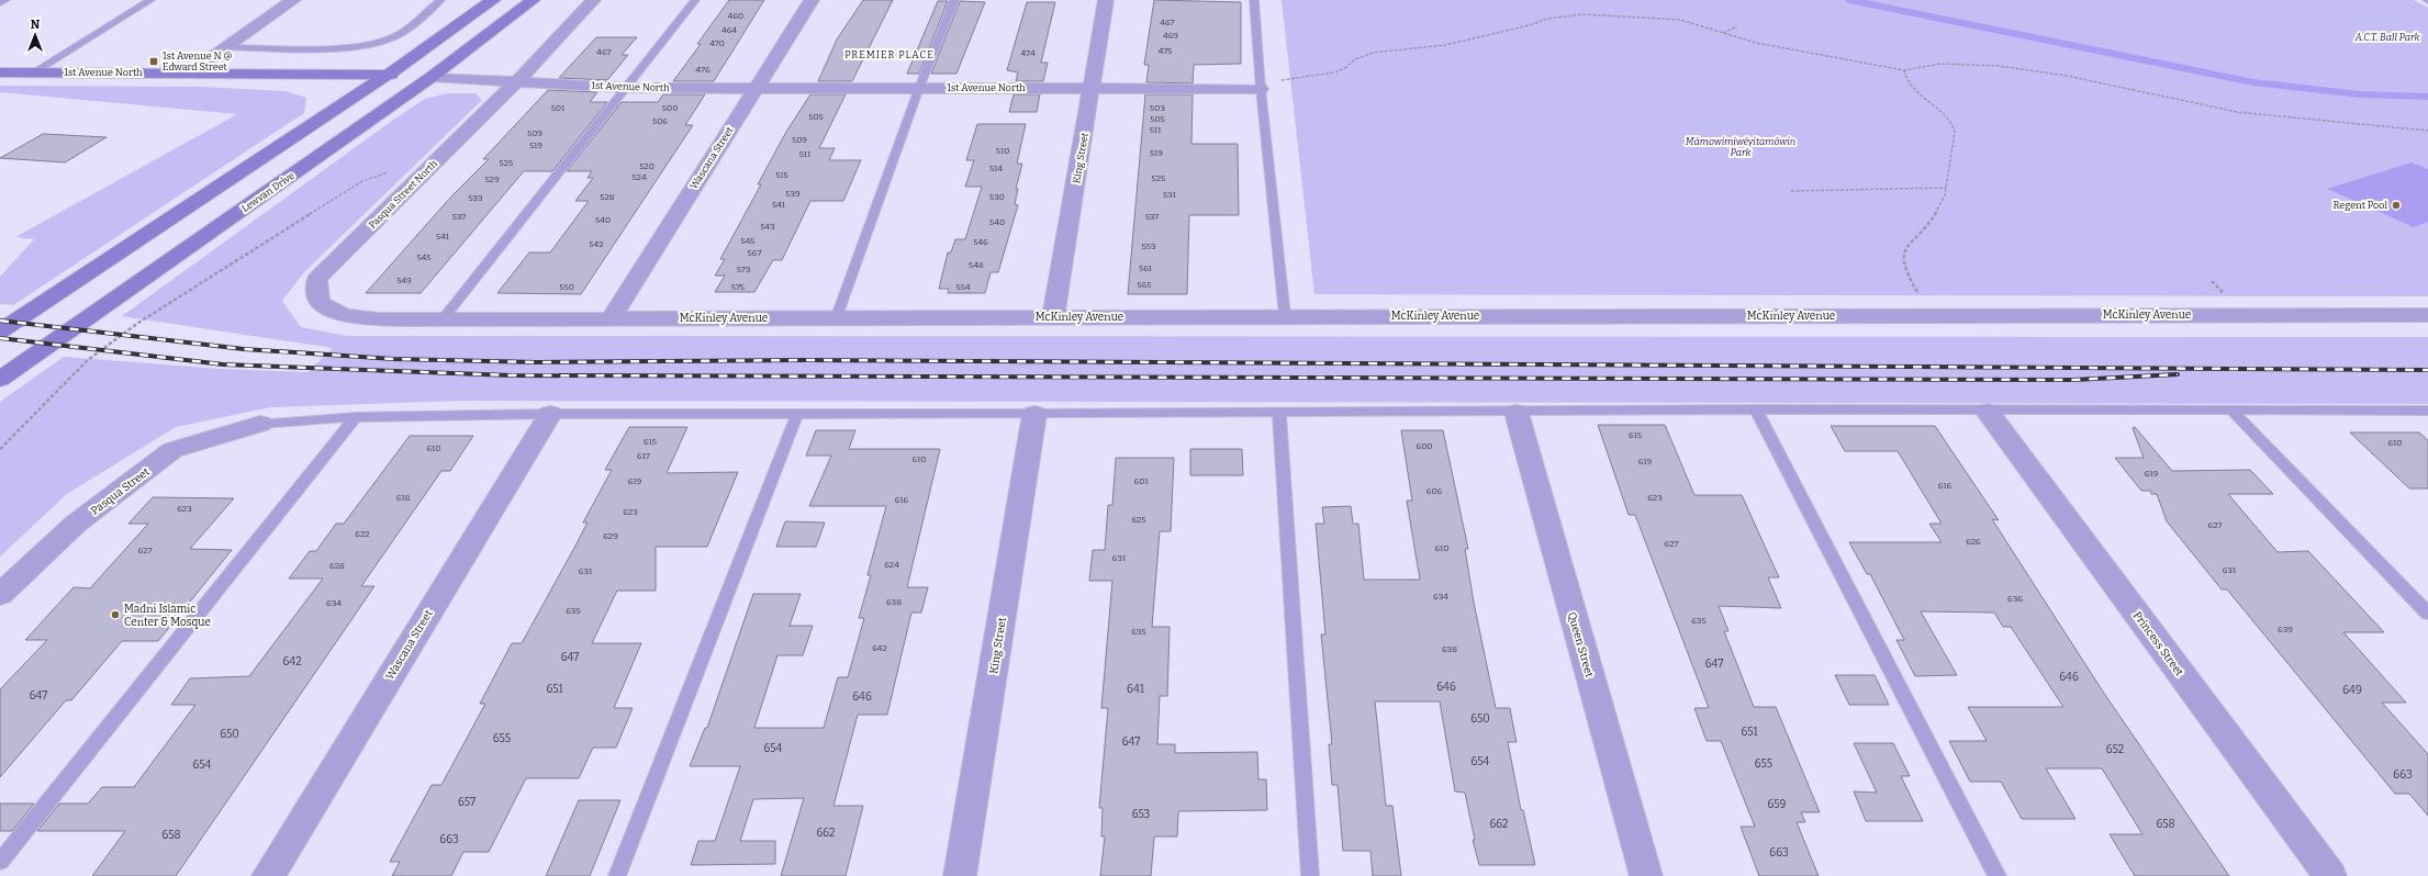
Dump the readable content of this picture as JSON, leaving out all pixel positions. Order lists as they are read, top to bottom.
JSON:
{
  "streets": {
    "main road": ["1st Avenue North", "Lewvan Drive"],
    "street": [
      "Wascana Street",
      "King Street",
      "Pasqua Street North",
      "McKinley Avenue",
      "Pasqua Street",
      "Princess Street",
      "Queen Street"
    ]
  },
  "crossings": [
    ["1st Avenue North", "Wascana Street"],
    ["1st Avenue North", "King Street"],
    ["1st Avenue North", "Lewvan Drive"],
    ["1st Avenue North", "Pasqua Street North"],
    ["Wascana Street", "McKinley Avenue"],
    ["King Street", "McKinley Avenue"],
    ["Pasqua Street North", "McKinley Avenue"]
  ],
  "districts": ["PREMIER PLACE"],
  "parks": ["A.C.T. Ball Park", "Māmowimīwēyitamōwin Park"],
  "places": {
    "transit": ["1st Avenue N @ Edward Street"],
    "other": ["Regent Pool", "Madni Islamic Center & Mosque"]
  },
  "house_numbers": [
    "460",
    "467",
    "464",
    "469",
    "470",
    "475",
    "467",
    "474",
    "476",
    "501",
    "500",
    "503",
    "505",
    "505",
    "506",
    "511",
    "509",
    "509",
    "519",
    "510",
    "519",
    "511",
    "525",
    "520",
    "514",
    "515",
    "524",
    "525",
    "529",
    "539",
    "531",
    "528",
    "530",
    "533",
    "541",
    "537",
    "537",
    "540",
    "540",
    "543",
    "541",
    "545",
    "546",
    "542",
    "553",
    "567",
    "545",
    "548",
    "561",
    "573",
    "549",
    "565",
    "550",
    "575",
    "554",
    "615",
    "615",
    "610",
    "600",
    "610",
    "617",
    "610",
    "619",
    "619",
    "619",
    "601",
    "616",
    "606",
    "618",
    "623",
    "616",
    "623",
    "623",
    "625",
    "627",
    "622",
    "629",
    "626",
    "627",
    "610",
    "627",
    "631",
    "624",
    "628",
    "631",
    "631",
    "634",
    "636",
    "638",
    "634",
    "635",
    "635",
    "639",
    "635",
    "642",
    "638",
    "647",
    "642",
    "647",
    "646",
    "646",
    "651",
    "641",
    "649",
    "647",
    "646",
    "650",
    "651",
    "650",
    "655",
    "647",
    "654",
    "652",
    "654",
    "655",
    "654",
    "663",
    "657",
    "659",
    "653",
    "662",
    "658",
    "662",
    "658",
    "663",
    "663"
  ],
  "north": "top"
}
